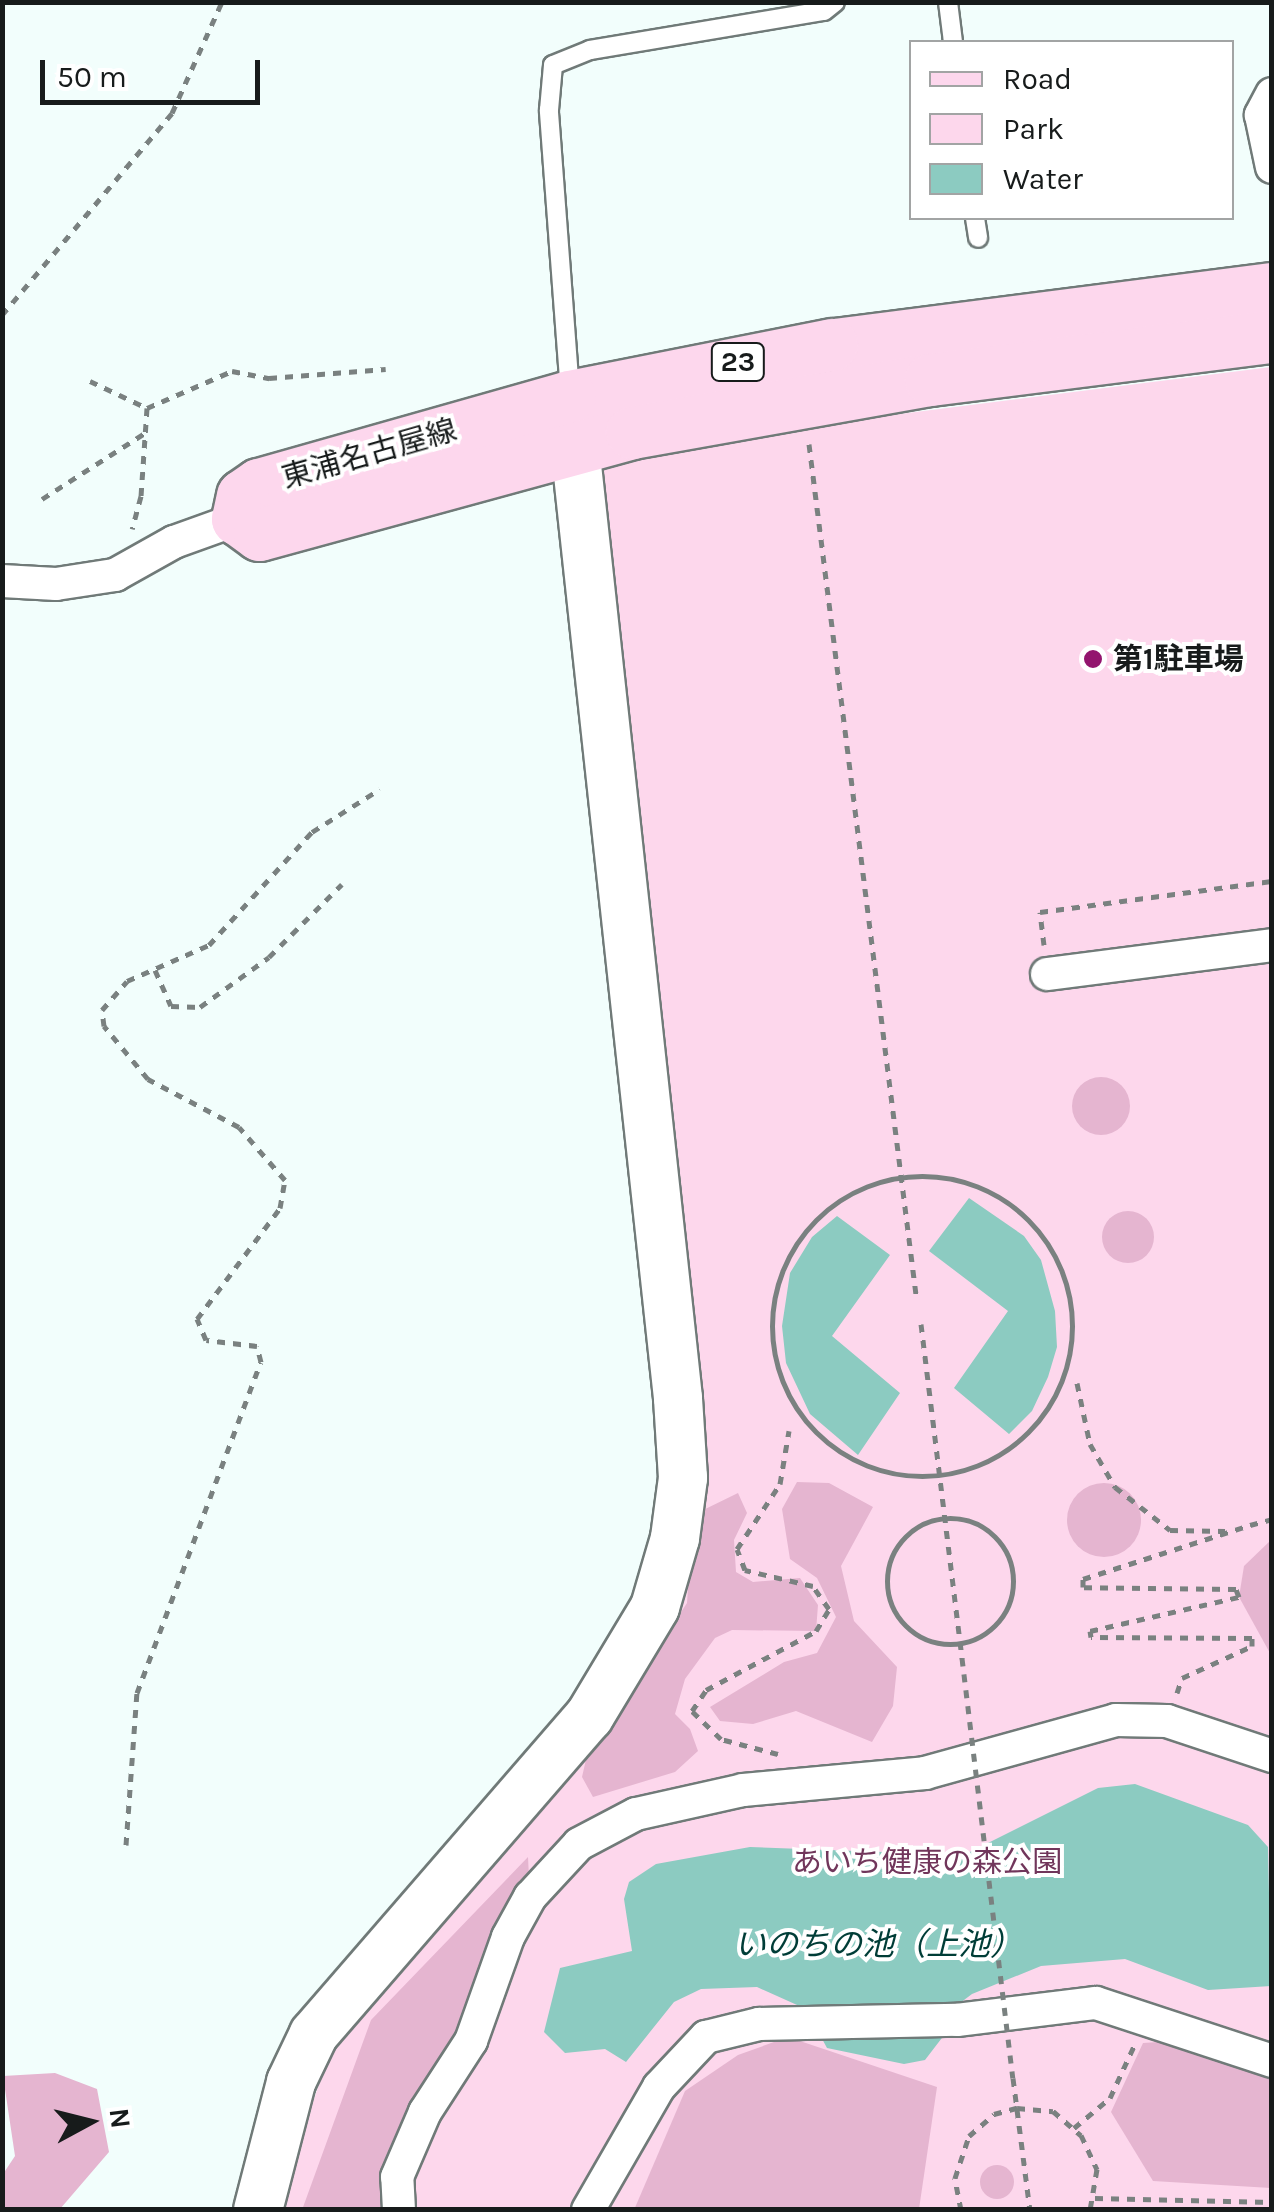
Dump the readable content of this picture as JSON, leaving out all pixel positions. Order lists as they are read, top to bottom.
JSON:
{
  "streets": {
    "main road": ["23", "東浦名古屋線"]
  },
  "water": ["いのちの池（上池）"],
  "parks": ["あいち健康の森公園"],
  "places": ["第1駐車場"],
  "legend": ["Road", "Park", "Water"],
  "scale_bar": "50 m",
  "north": "right"
}
